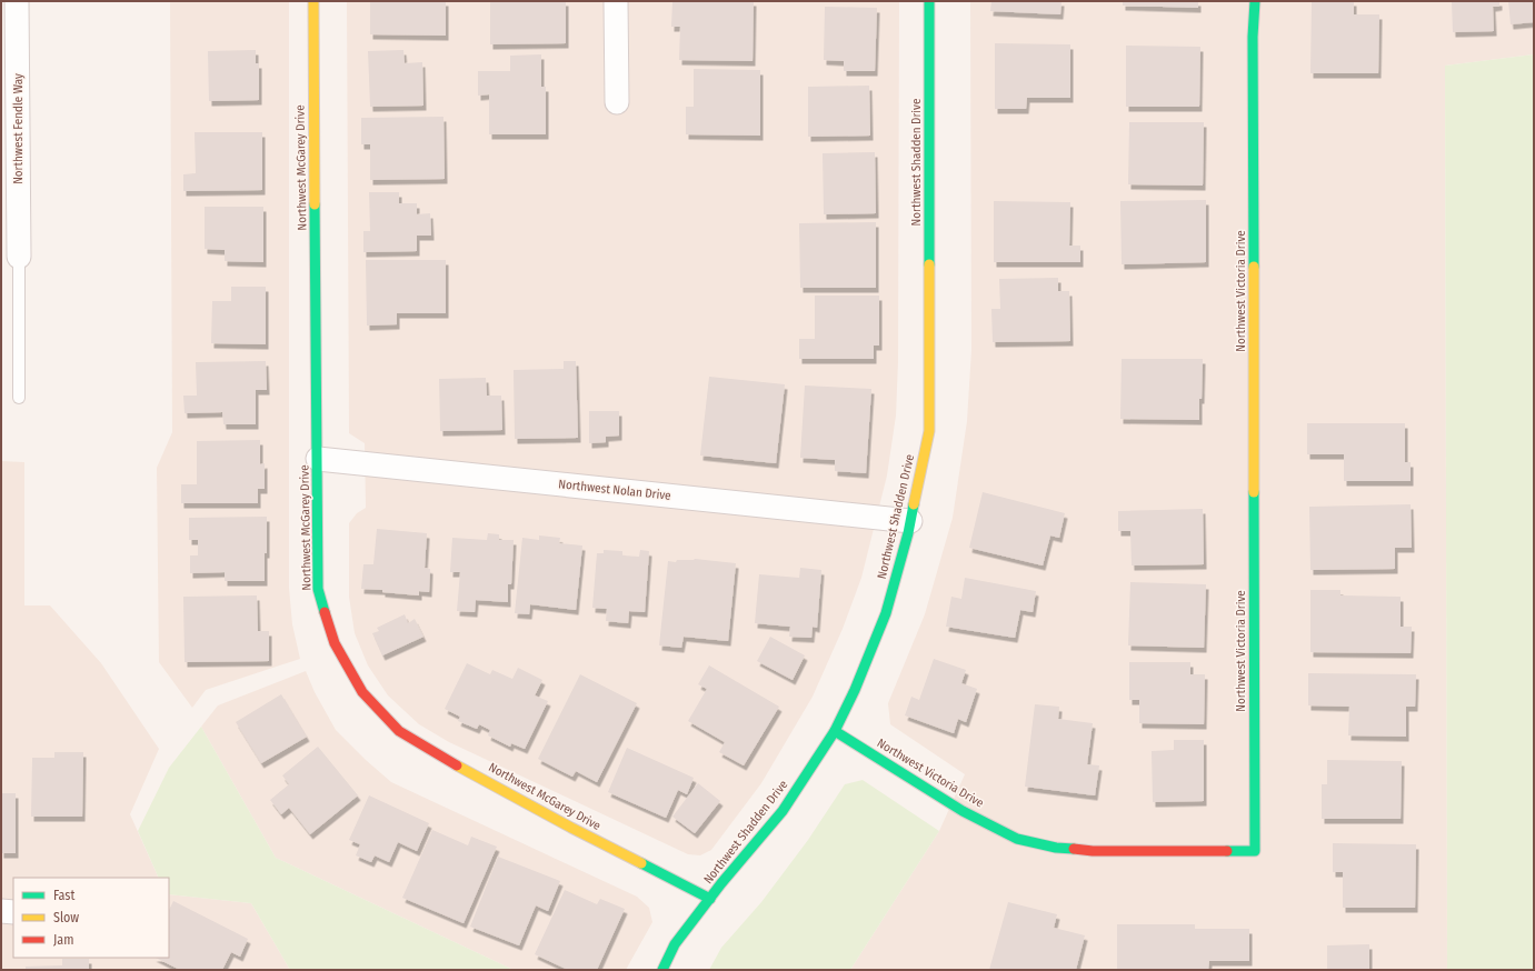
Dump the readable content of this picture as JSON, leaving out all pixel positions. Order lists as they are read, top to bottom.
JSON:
{
  "streets": {
    "street": [
      "Northwest Fendle Way",
      "Northwest Shadden Drive",
      "Northwest McGarey Drive",
      "Northwest Victoria Drive",
      "Northwest Nolan Drive"
    ]
  },
  "crossings": [
    ["Northwest Shadden Drive", "Northwest McGarey Drive"],
    ["Northwest Shadden Drive", "Northwest Victoria Drive"],
    ["Northwest Shadden Drive", "Northwest Nolan Drive"],
    ["Northwest McGarey Drive", "Northwest Nolan Drive"]
  ],
  "legend": ["Fast", "Slow", "Jam"]
}
